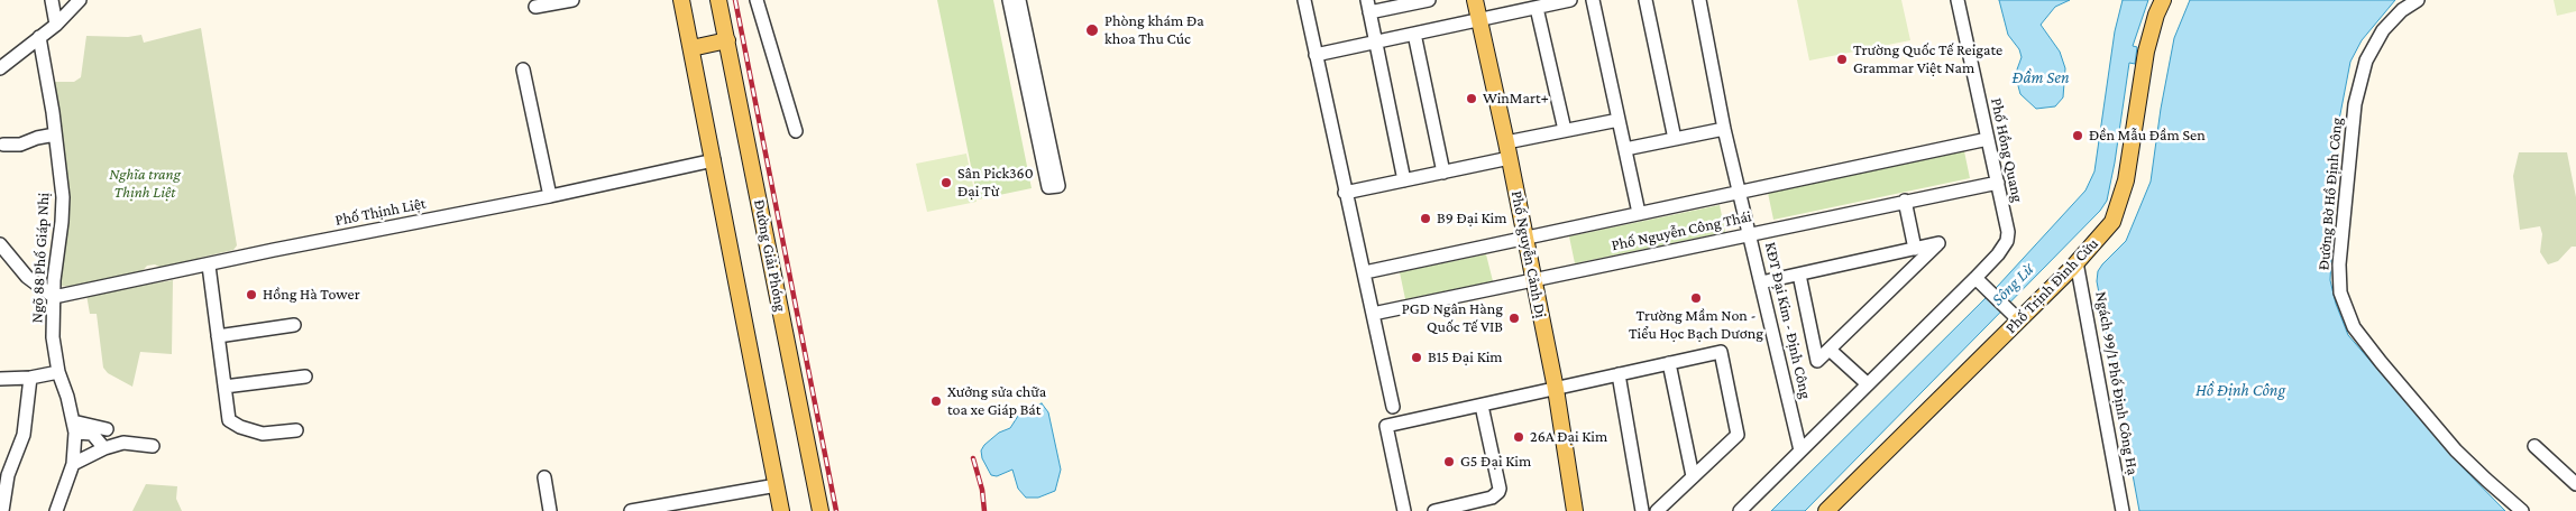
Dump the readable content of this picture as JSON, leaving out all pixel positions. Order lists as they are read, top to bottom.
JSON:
{
  "streets": {
    "main road": ["Phố Nguyễn Cảnh Dị", "Đường Giải Phóng", "Phố Trịnh Đình Cửu"],
    "street": [
      "Phố Hồng Quang",
      "Đường Bờ Hồ Định Công",
      "Phố Thịnh Liệt",
      "Phố Nguyễn Công Thái",
      "Ngõ 88 Phố Giáp Nhị",
      "KĐT Đại Kim - Định Công",
      "Ngách 99/1 Phố Định Công Hạ"
    ]
  },
  "crossings": [
    ["Phố Hồng Quang", "Phố Nguyễn Công Thái"],
    ["Phố Thịnh Liệt", "Ngõ 88 Phố Giáp Nhị"],
    ["Phố Nguyễn Công Thái", "Phố Nguyễn Cảnh Dị"],
    ["Phố Nguyễn Công Thái", "KĐT Đại Kim - Định Công"],
    ["Phố Trịnh Đình Cửu", "Ngách 99/1 Phố Định Công Hạ"]
  ],
  "water": ["Đầm Sen", "Sông Lừ", "Hồ Định Công"],
  "parks": ["Nghĩa trang Thịnh Liệt"],
  "places": [
    "Phòng khám Đa khoa Thu Cúc",
    "Trường Quốc Tế Reigate Grammar Việt Nam",
    "WinMart+",
    "Đền Mẫu Đầm Sen",
    "Sân Pick360 Đại Từ",
    "B9 Đại Kim",
    "Hồng Hà Tower",
    "Trường Mầm Non - Tiểu Học Bạch Dương",
    "PGD Ngân Hàng Quốc Tế VIB",
    "B15 Đại Kim",
    "Xưởng sửa chữa toa xe Giáp Bát",
    "26A Đại Kim",
    "G5 Đại Kim"
  ]
}
